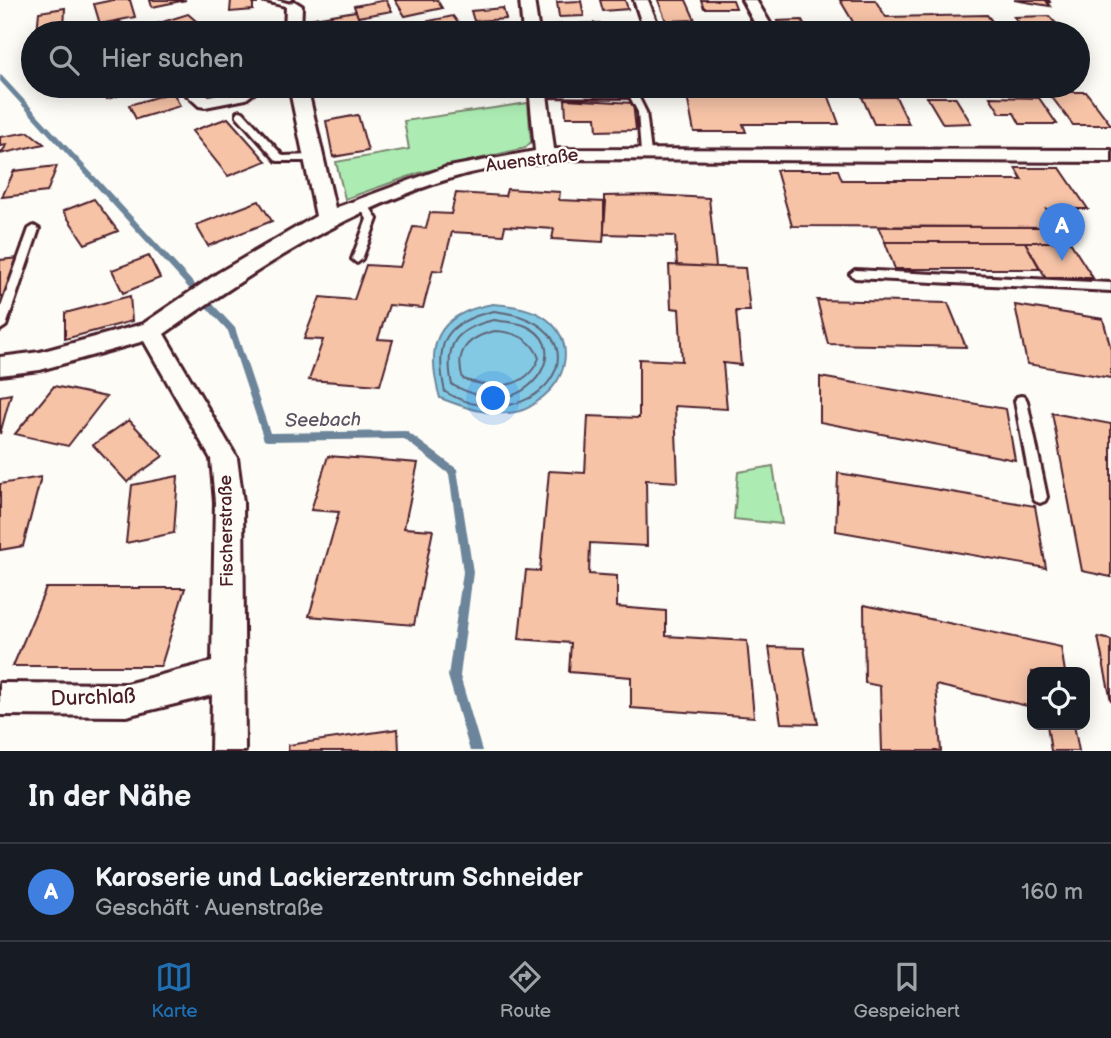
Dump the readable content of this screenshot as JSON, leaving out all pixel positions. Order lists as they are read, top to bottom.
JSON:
{
  "streets": {
    "street": ["Auenstraße", "Fischerstraße", "Durchlaß"]
  },
  "crossings": [
    ["Auenstraße", "Fischerstraße"],
    ["Fischerstraße", "Durchlaß"]
  ],
  "water": ["Seebach"],
  "page": {
    "search": "Hier suchen",
    "pins": "A",
    "heading": "In der Nähe",
    "list": [
      {
        "mark": "A",
        "name": "Karoserie und Lackierzentrum Schneider",
        "note": "Geschäft · Auenstraße",
        "value": "160 m"
      }
    ],
    "nav": ["Karte", "Route", "Gespeichert"]
  }
}
